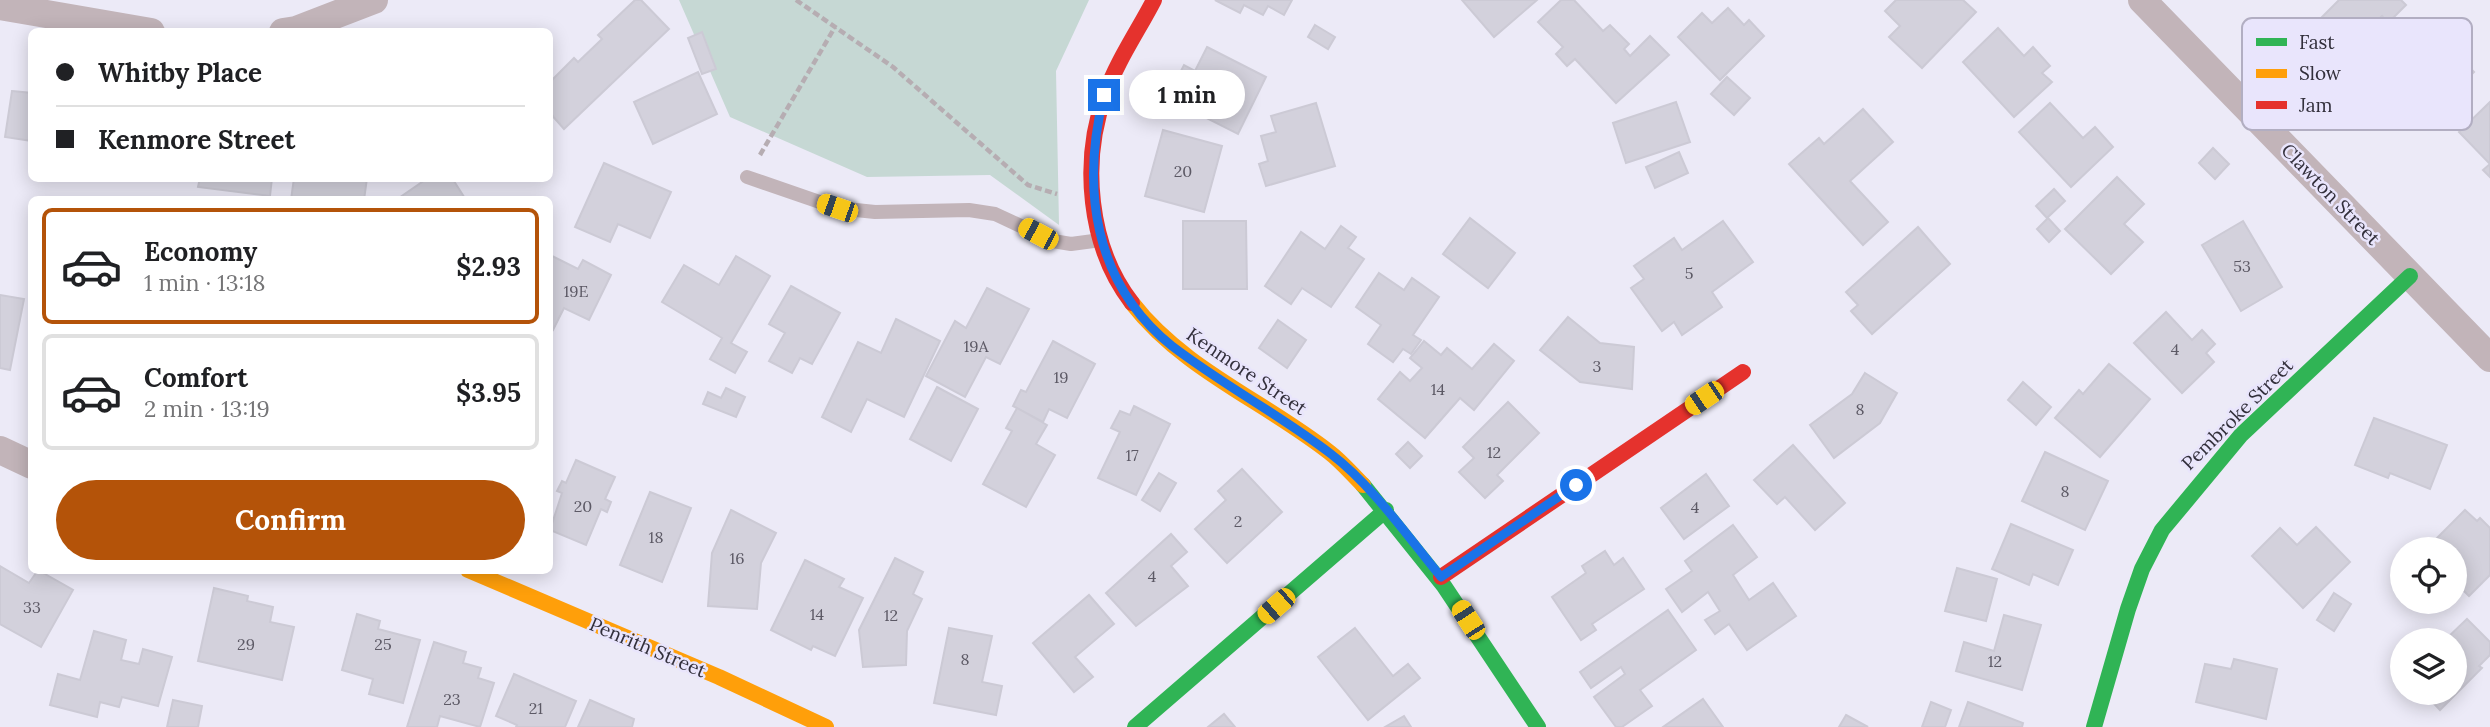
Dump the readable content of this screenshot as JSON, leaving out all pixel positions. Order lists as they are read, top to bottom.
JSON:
{
  "streets": {
    "street": [
      "Clawton Street",
      "Kenmore Street",
      "Pembroke Street",
      "Penrith Street"
    ]
  },
  "crossings": [
    ["Clawton Street", "Pembroke Street"]
  ],
  "house_numbers": [
    "20",
    "53",
    "5",
    "19E",
    "19A",
    "4",
    "3",
    "19",
    "14",
    "8",
    "12",
    "17",
    "8",
    "20",
    "4",
    "2",
    "18",
    "16",
    "4",
    "33",
    "14",
    "12",
    "29",
    "25",
    "8",
    "12",
    "23",
    "21"
  ],
  "legend": ["Fast", "Slow", "Jam"],
  "page": {
    "banner": ["Whitby Place", "Kenmore Street"],
    "bubble": "1 min",
    "list": [
      {
        "name": "Economy",
        "note": "1 min · 13:18",
        "value": "$2.93"
      },
      {
        "name": "Comfort",
        "note": "2 min · 13:19",
        "value": "$3.95"
      }
    ],
    "buttons": "Confirm"
  }
}
